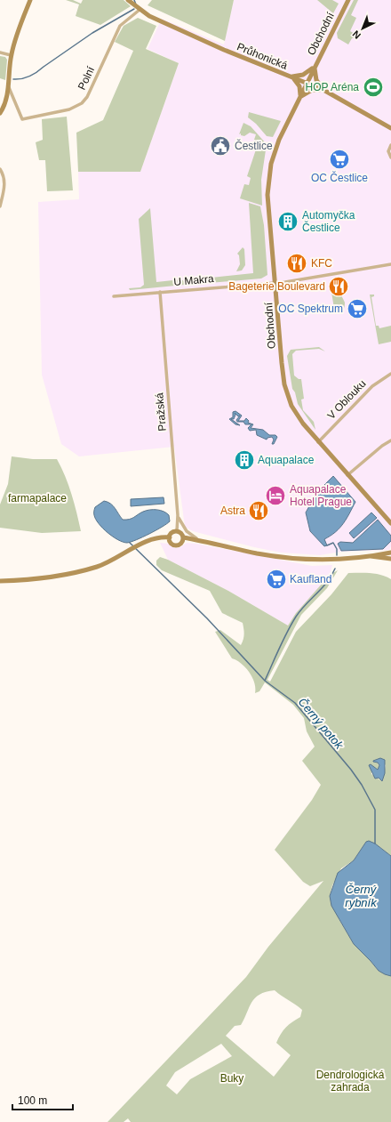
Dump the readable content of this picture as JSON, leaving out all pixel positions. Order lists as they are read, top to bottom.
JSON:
{
  "streets": {
    "street": [
      "Obchodní",
      "Průhonická",
      "Polní",
      "U Makra",
      "V Oblouku",
      "Pražská"
    ]
  },
  "crossings": [
    ["Obchodní", "Průhonická"],
    ["Obchodní", "U Makra"],
    ["Obchodní", "V Oblouku"],
    ["Průhonická", "Polní"],
    ["U Makra", "Pražská"]
  ],
  "water": ["Černý potok", "Černý rybník"],
  "parks": ["farmapalace", "Dendrologická zahrada", "Buky"],
  "places": {
    "sports": ["HOP Aréna"],
    "public building": ["Čestlice"],
    "supermarket": ["OC Čestlice", "OC Spektrum", "Kaufland"],
    "building": ["Automyčka Čestlice", "Aquapalace"],
    "restaurant": ["KFC", "Bageterie Boulevard", "Astra"],
    "hotel": ["Aquapalace Hotel Prague"]
  },
  "scale_bar": "100 m",
  "north": "bottom left"
}
